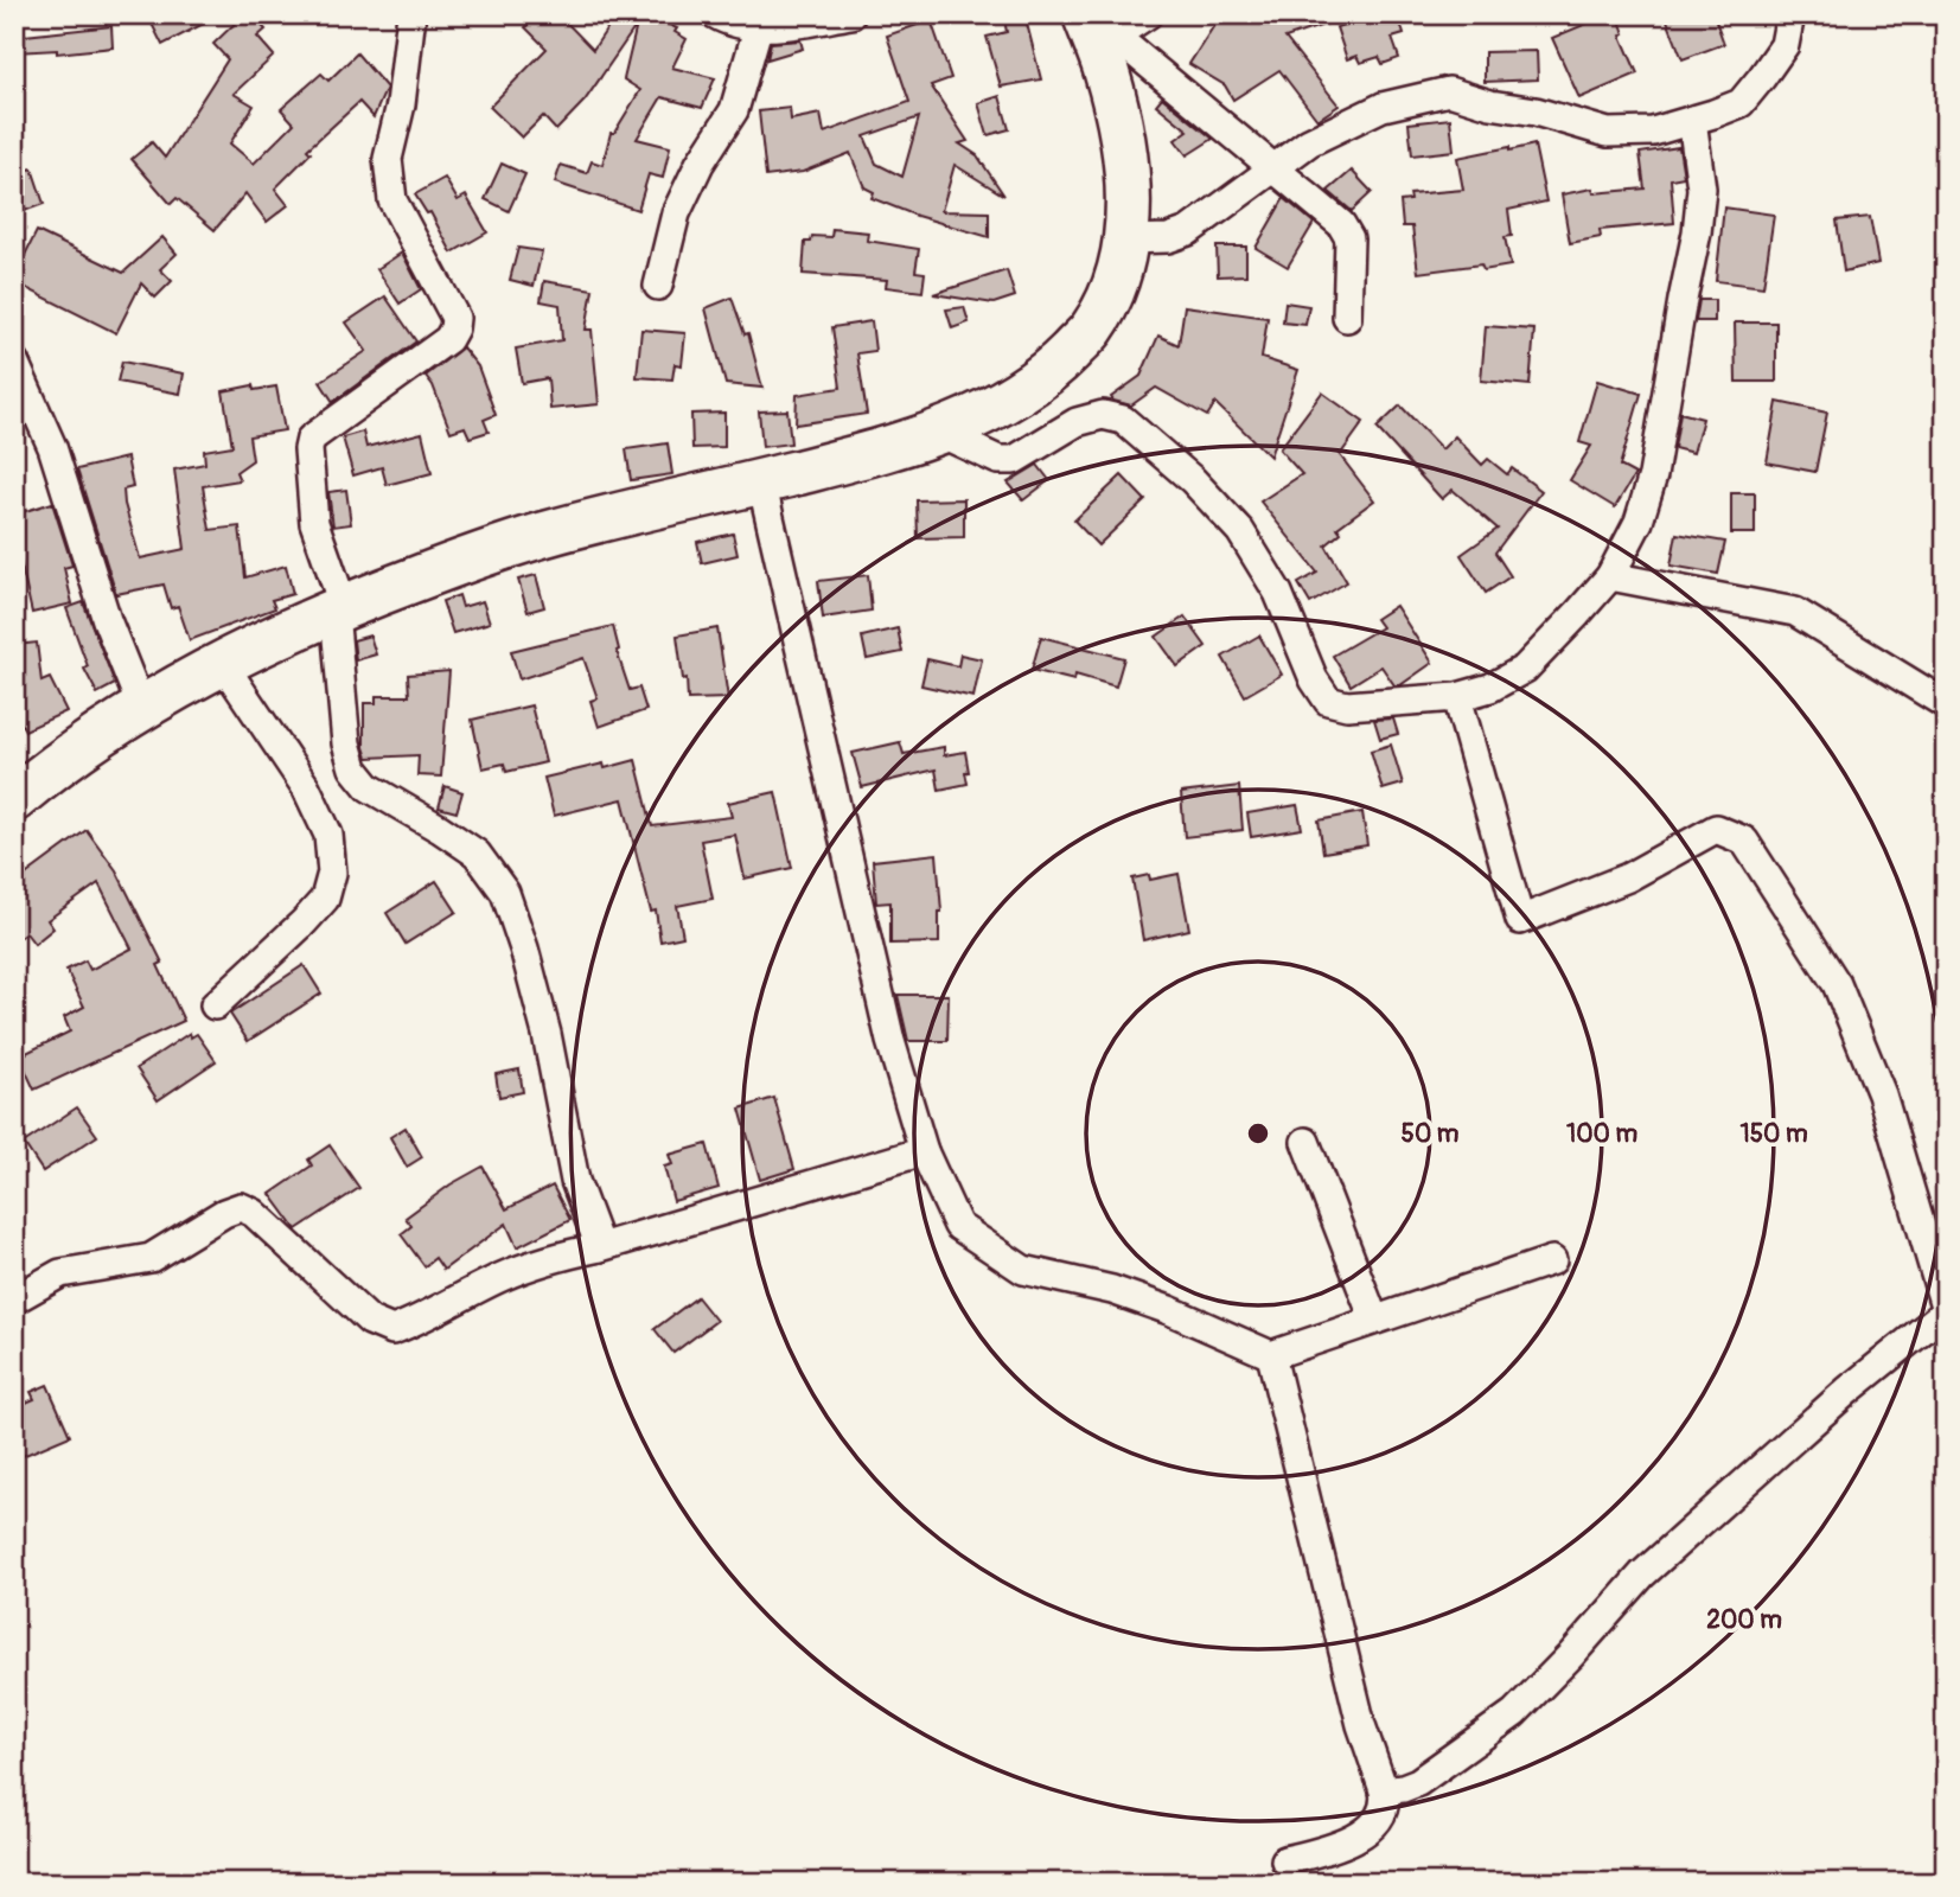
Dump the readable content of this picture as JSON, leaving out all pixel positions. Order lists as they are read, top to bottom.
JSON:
{
  "rings": [
    "50 m",
    "100 m",
    "150 m",
    "200 m"
  ]
}
